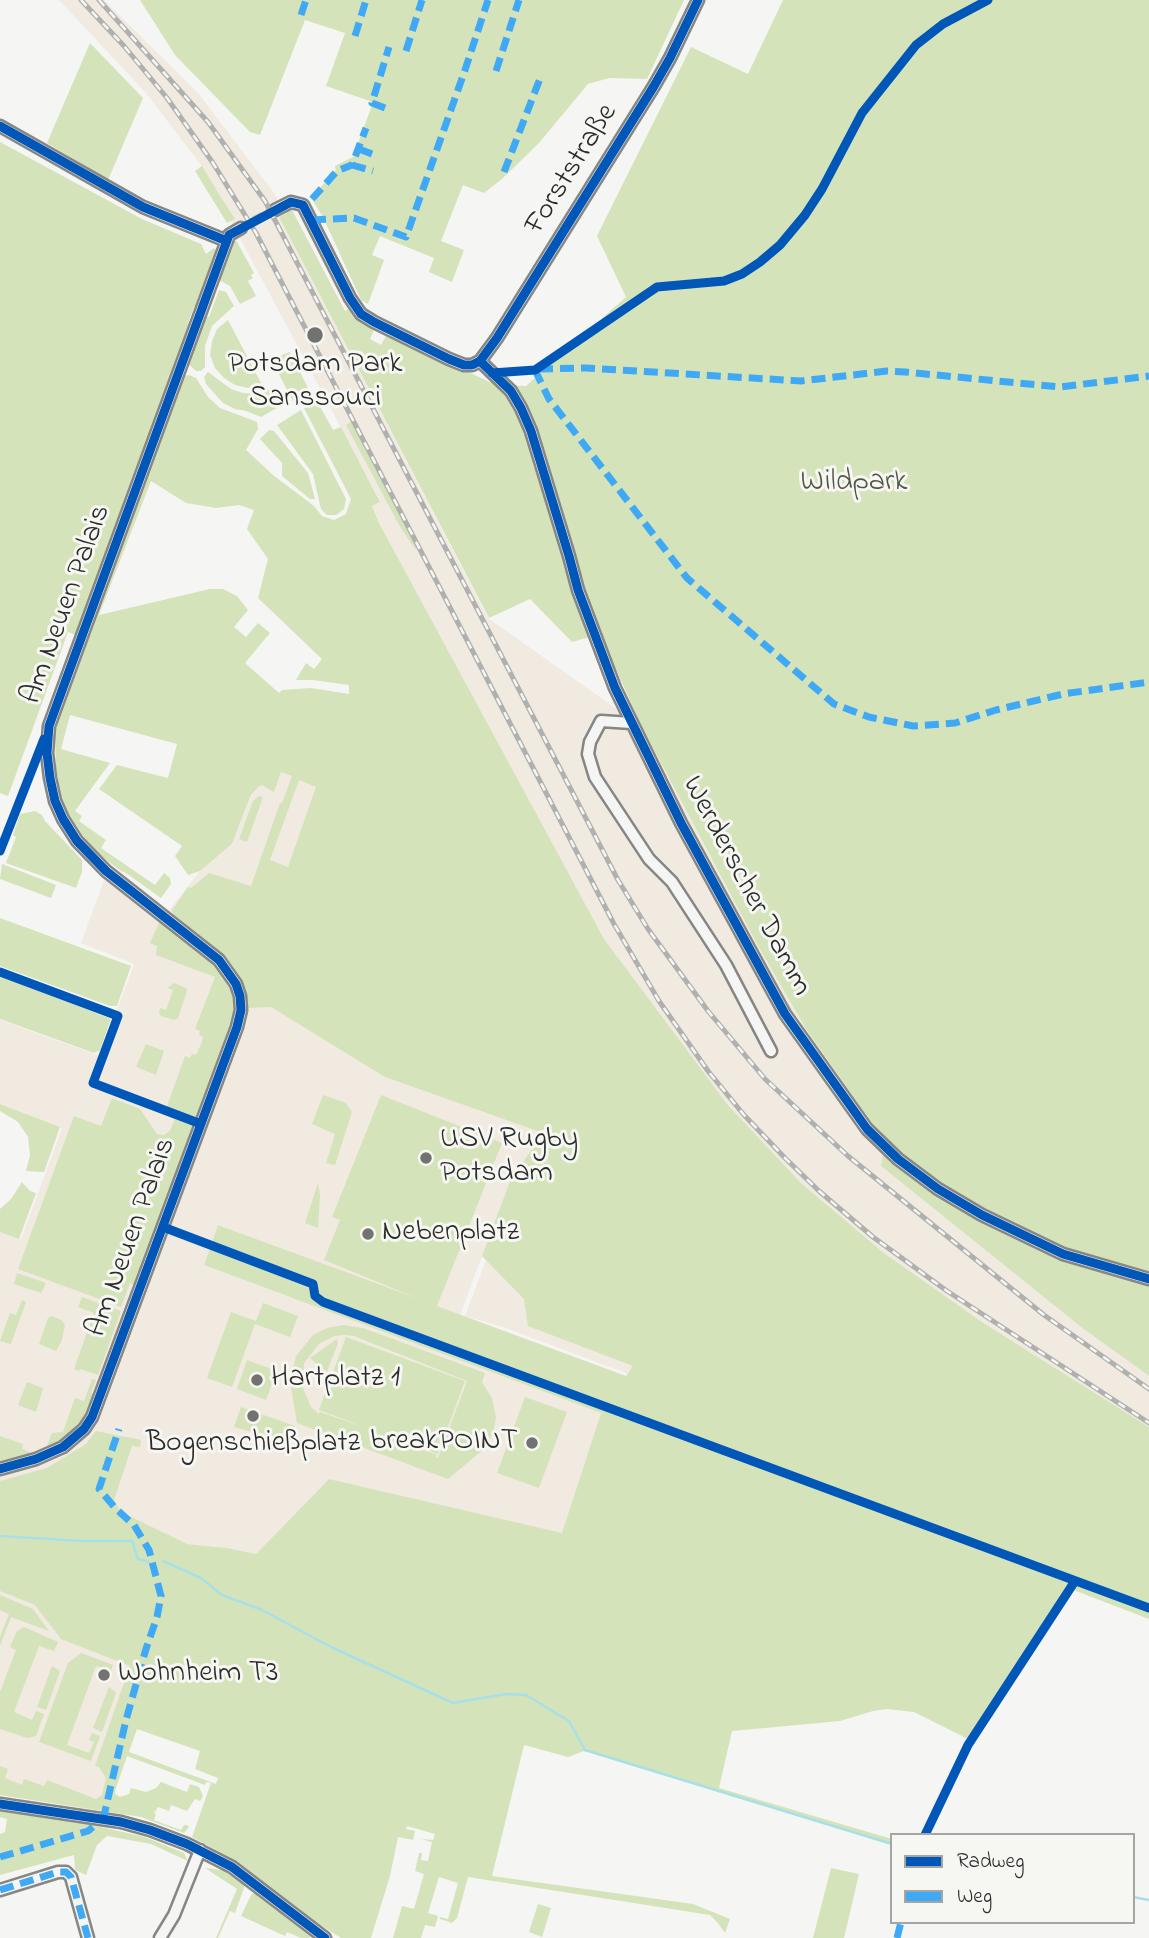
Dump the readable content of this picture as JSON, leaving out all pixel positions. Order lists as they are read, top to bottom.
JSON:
{
  "streets": {
    "street": ["Forststraße", "Am Neuen Palais", "Werderscher Damm"]
  },
  "crossings": [
    ["Forststraße", "Werderscher Damm"]
  ],
  "parks": ["Wildpark"],
  "places": [
    "Potsdam Park Sanssouci",
    "USV Rugby Potsdam",
    "Nebenplatz",
    "Hartplatz 1",
    "Bogenschießplatz",
    "breakPOINT",
    "Wohnheim T3"
  ],
  "legend": ["Radweg", "Weg"]
}
